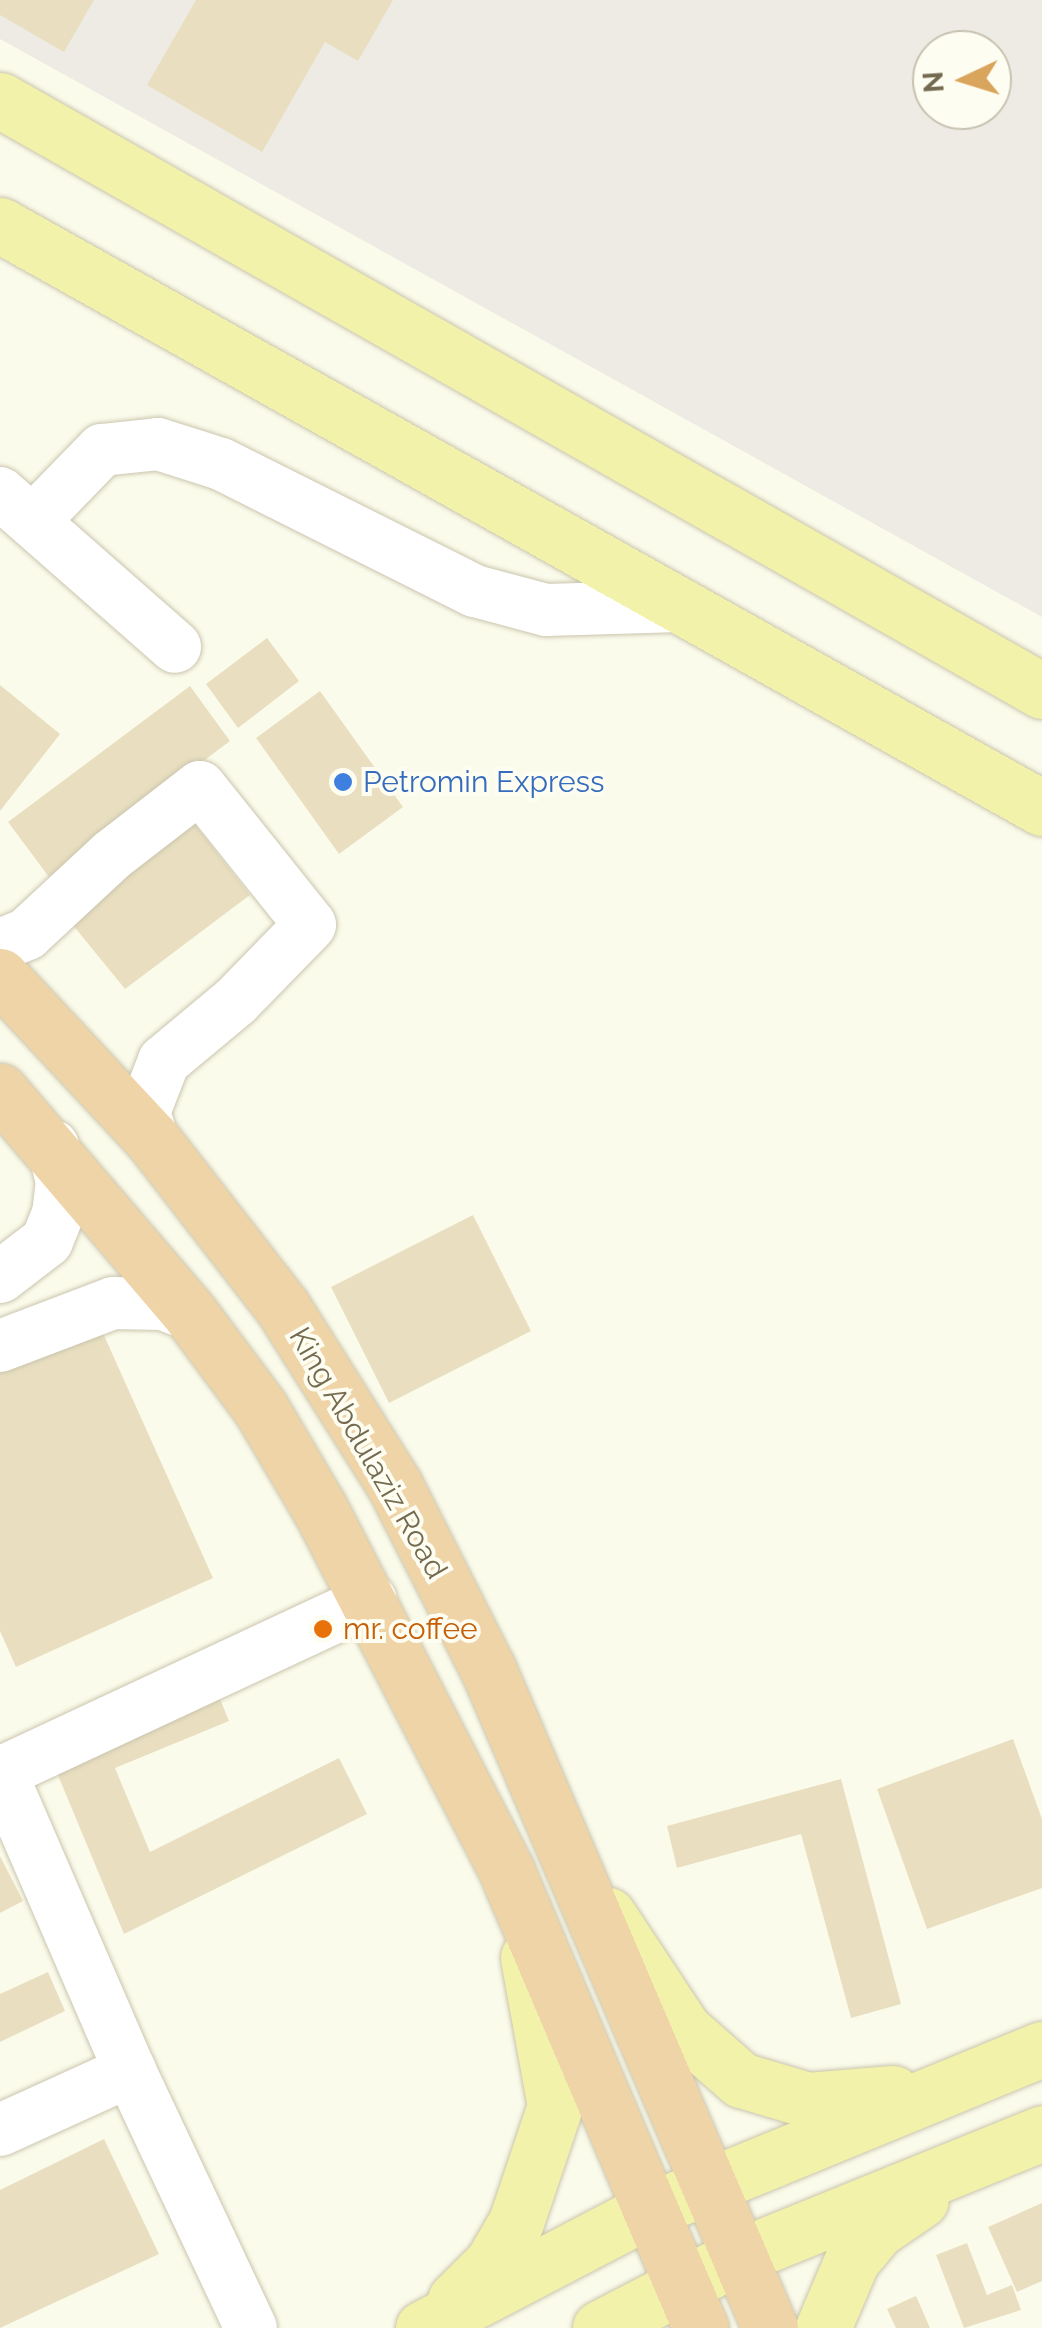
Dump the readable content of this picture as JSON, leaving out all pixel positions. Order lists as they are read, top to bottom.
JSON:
{
  "streets": {
    "highway": ["King Abdulaziz Road"]
  },
  "places": ["Petromin Express", "mr. coffee"],
  "north": "left"
}
